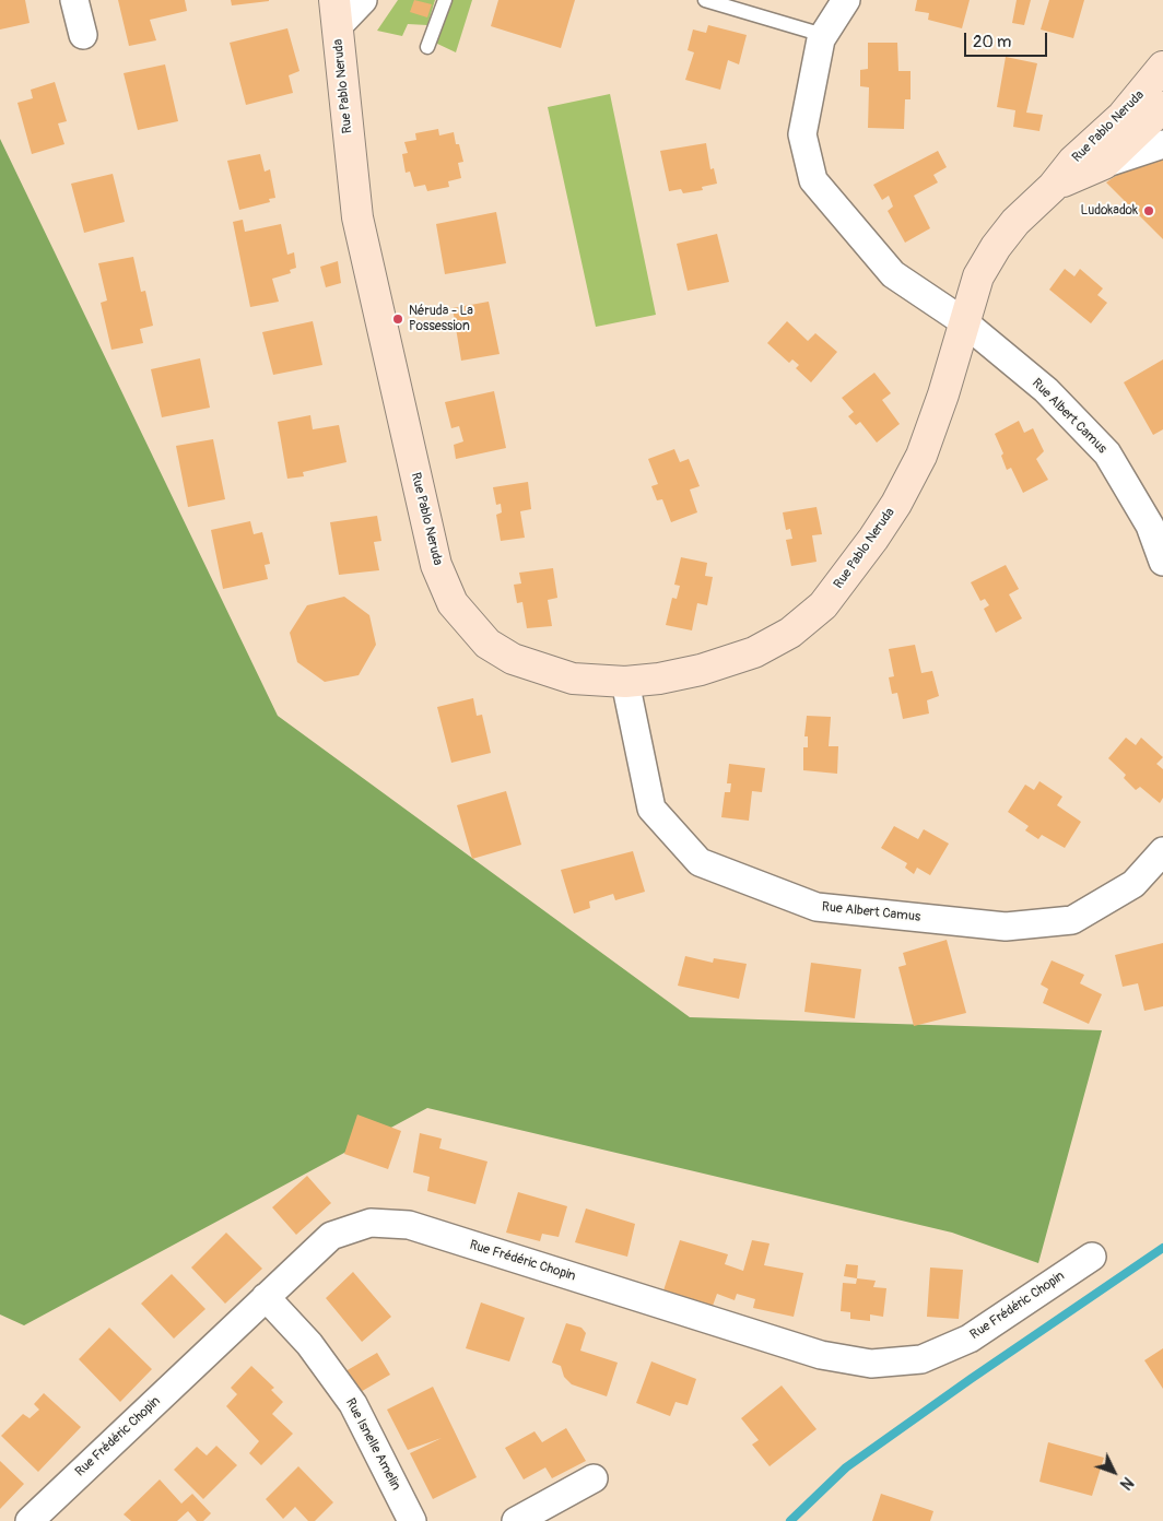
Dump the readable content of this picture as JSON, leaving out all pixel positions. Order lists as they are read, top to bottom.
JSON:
{
  "streets": {
    "main road": ["Rue Pablo Neruda"],
    "street": ["Rue Albert Camus", "Rue Frédéric Chopin", "Rue Isnelle Amelin"]
  },
  "crossings": [
    ["Rue Pablo Neruda", "Rue Albert Camus"],
    ["Rue Frédéric Chopin", "Rue Isnelle Amelin"]
  ],
  "places": ["Ludokadok", "Néruda - La Possession"],
  "scale_bar": "20 m",
  "north": "bottom right"
}
